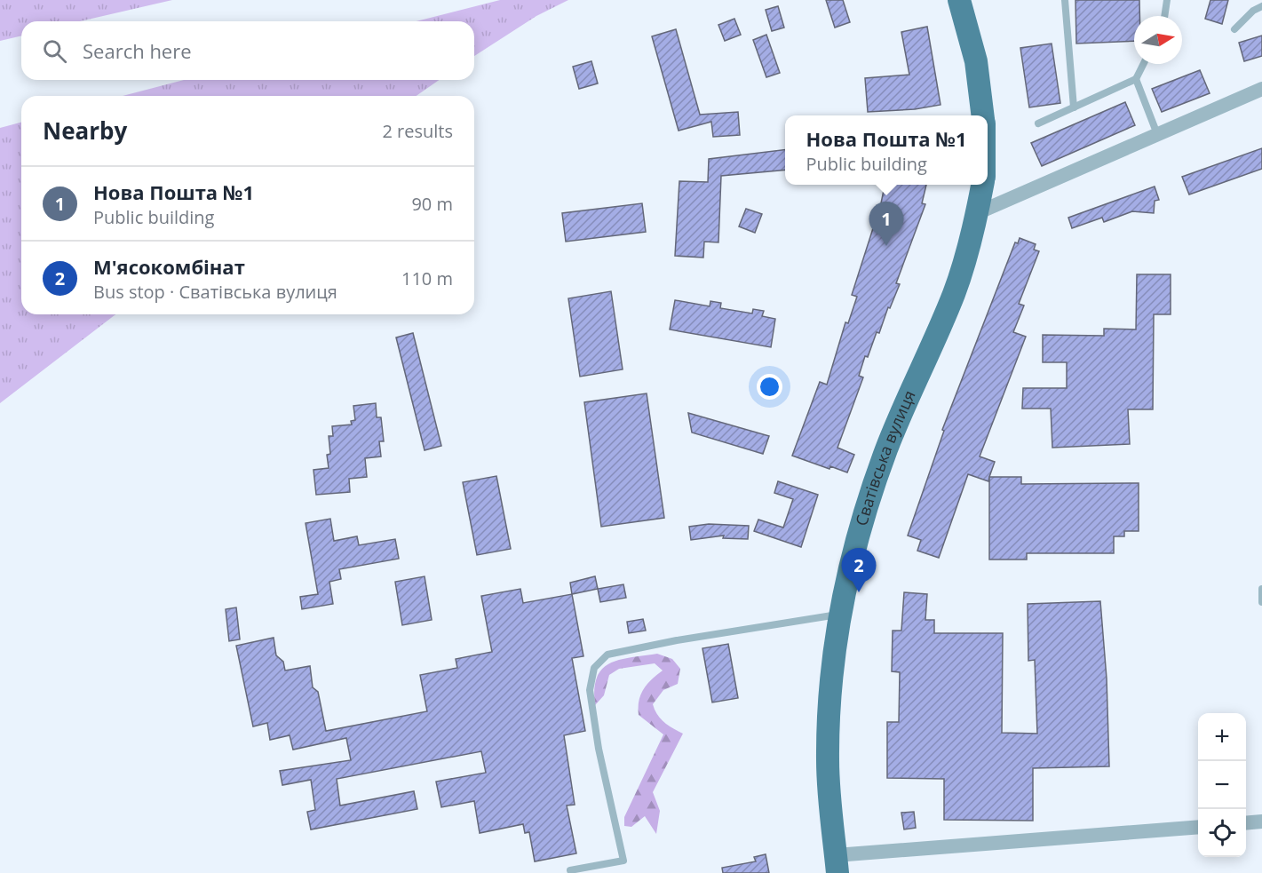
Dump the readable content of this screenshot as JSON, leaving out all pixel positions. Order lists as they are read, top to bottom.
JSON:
{
  "streets": {
    "main road": ["Сватівська вулиця"]
  },
  "north": "right",
  "page": {
    "search": "Search here",
    "heading": ["Nearby", "2 results"],
    "popup": ["Нова Пошта №1", "Public building"],
    "list": [
      {
        "mark": "1",
        "name": "Нова Пошта №1",
        "note": "Public building",
        "value": "90 m"
      },
      {
        "mark": "2",
        "name": "М'ясокомбінат",
        "note": "Bus stop · Сватівська вулиця",
        "value": "110 m"
      }
    ],
    "pins": ["1", "2"],
    "map_buttons": ["+", "−"]
  }
}
